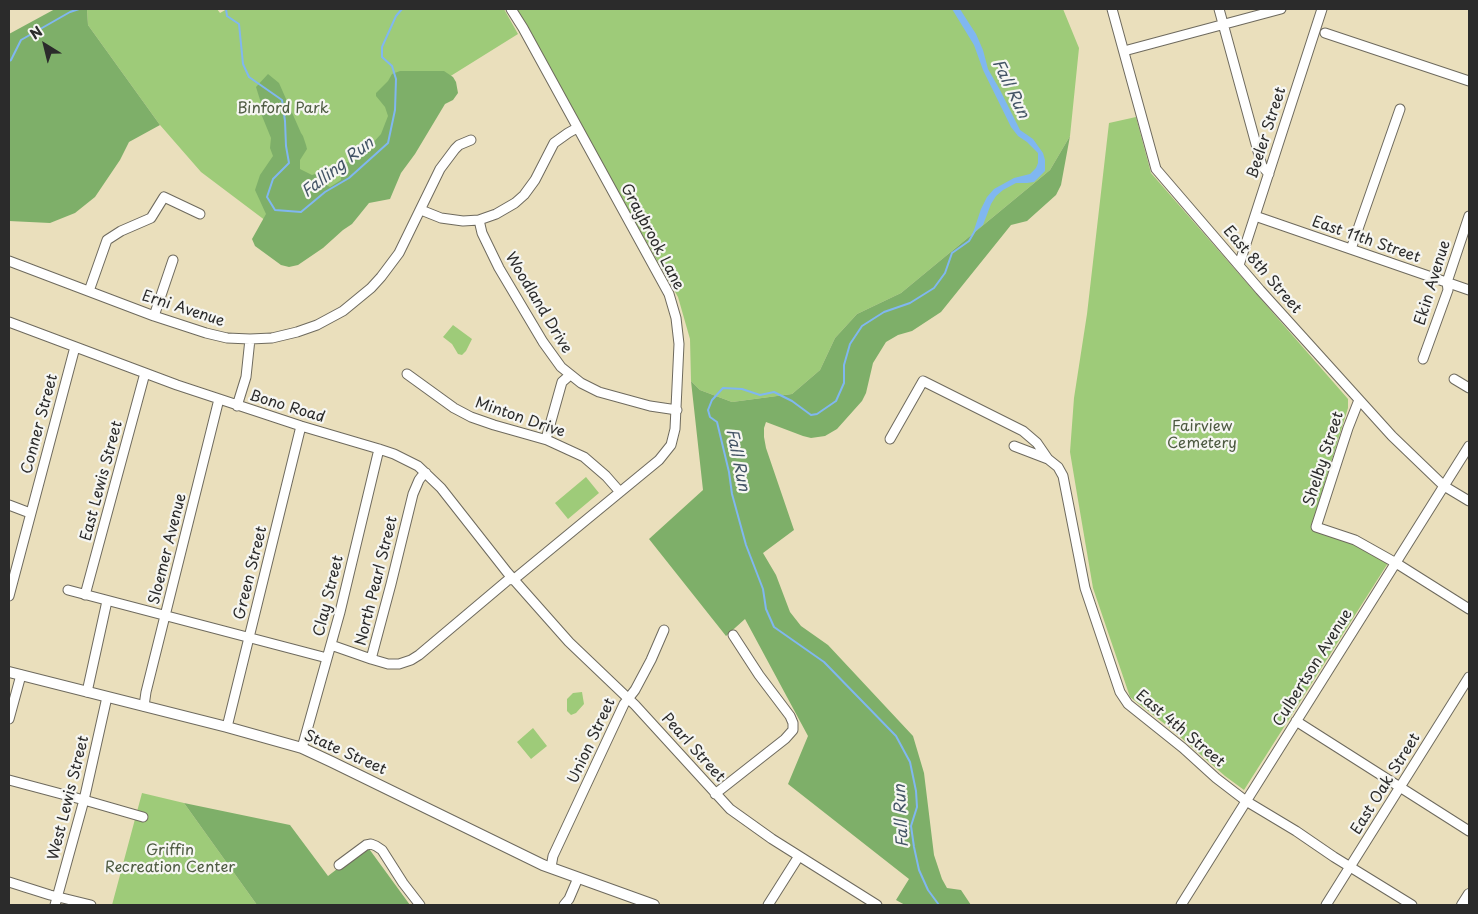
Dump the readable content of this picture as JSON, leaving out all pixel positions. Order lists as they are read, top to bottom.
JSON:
{
  "streets": {
    "main road": ["State Street"],
    "street": [
      "Beeler Street",
      "Graybrook Lane",
      "East 11th Street",
      "East 8th Street",
      "Ekin Avenue",
      "Woodland Drive",
      "Erni Avenue",
      "Bono Road",
      "Minton Drive",
      "Conner Street",
      "Shelby Street",
      "East Lewis Street",
      "Sloemer Avenue",
      "Green Street",
      "North Pearl Street",
      "Clay Street",
      "Culbertson Avenue",
      "East 4th Street",
      "Union Street",
      "Pearl Street",
      "East Oak Street",
      "West Lewis Street"
    ]
  },
  "crossings": [
    ["Beeler Street", "East 11th Street"],
    ["Beeler Street", "East 8th Street"],
    ["Graybrook Lane", "Woodland Drive"],
    ["Graybrook Lane", "Bono Road"],
    ["Graybrook Lane", "Minton Drive"],
    ["Graybrook Lane", "North Pearl Street"],
    ["Graybrook Lane", "Pearl Street"],
    ["East 11th Street", "Ekin Avenue"],
    ["East 8th Street", "Shelby Street"],
    ["East 8th Street", "Culbertson Avenue"],
    ["Bono Road", "Conner Street"],
    ["Bono Road", "East Lewis Street"],
    ["Bono Road", "Sloemer Avenue"],
    ["Bono Road", "Green Street"],
    ["Bono Road", "North Pearl Street"],
    ["Bono Road", "Clay Street"],
    ["Bono Road", "Pearl Street"],
    ["Shelby Street", "Culbertson Avenue"],
    ["Sloemer Avenue", "State Street"],
    ["Green Street", "State Street"],
    ["North Pearl Street", "Clay Street"],
    ["Clay Street", "State Street"],
    ["Culbertson Avenue", "East 4th Street"],
    ["East 4th Street", "East Oak Street"],
    ["Union Street", "Pearl Street"],
    ["Union Street", "State Street"],
    ["State Street", "West Lewis Street"]
  ],
  "water": ["Fall Run", "Falling Run"],
  "parks": ["Binford Park", "Fairview Cemetery", "Griffin Recreation Center"],
  "north": "top left"
}
